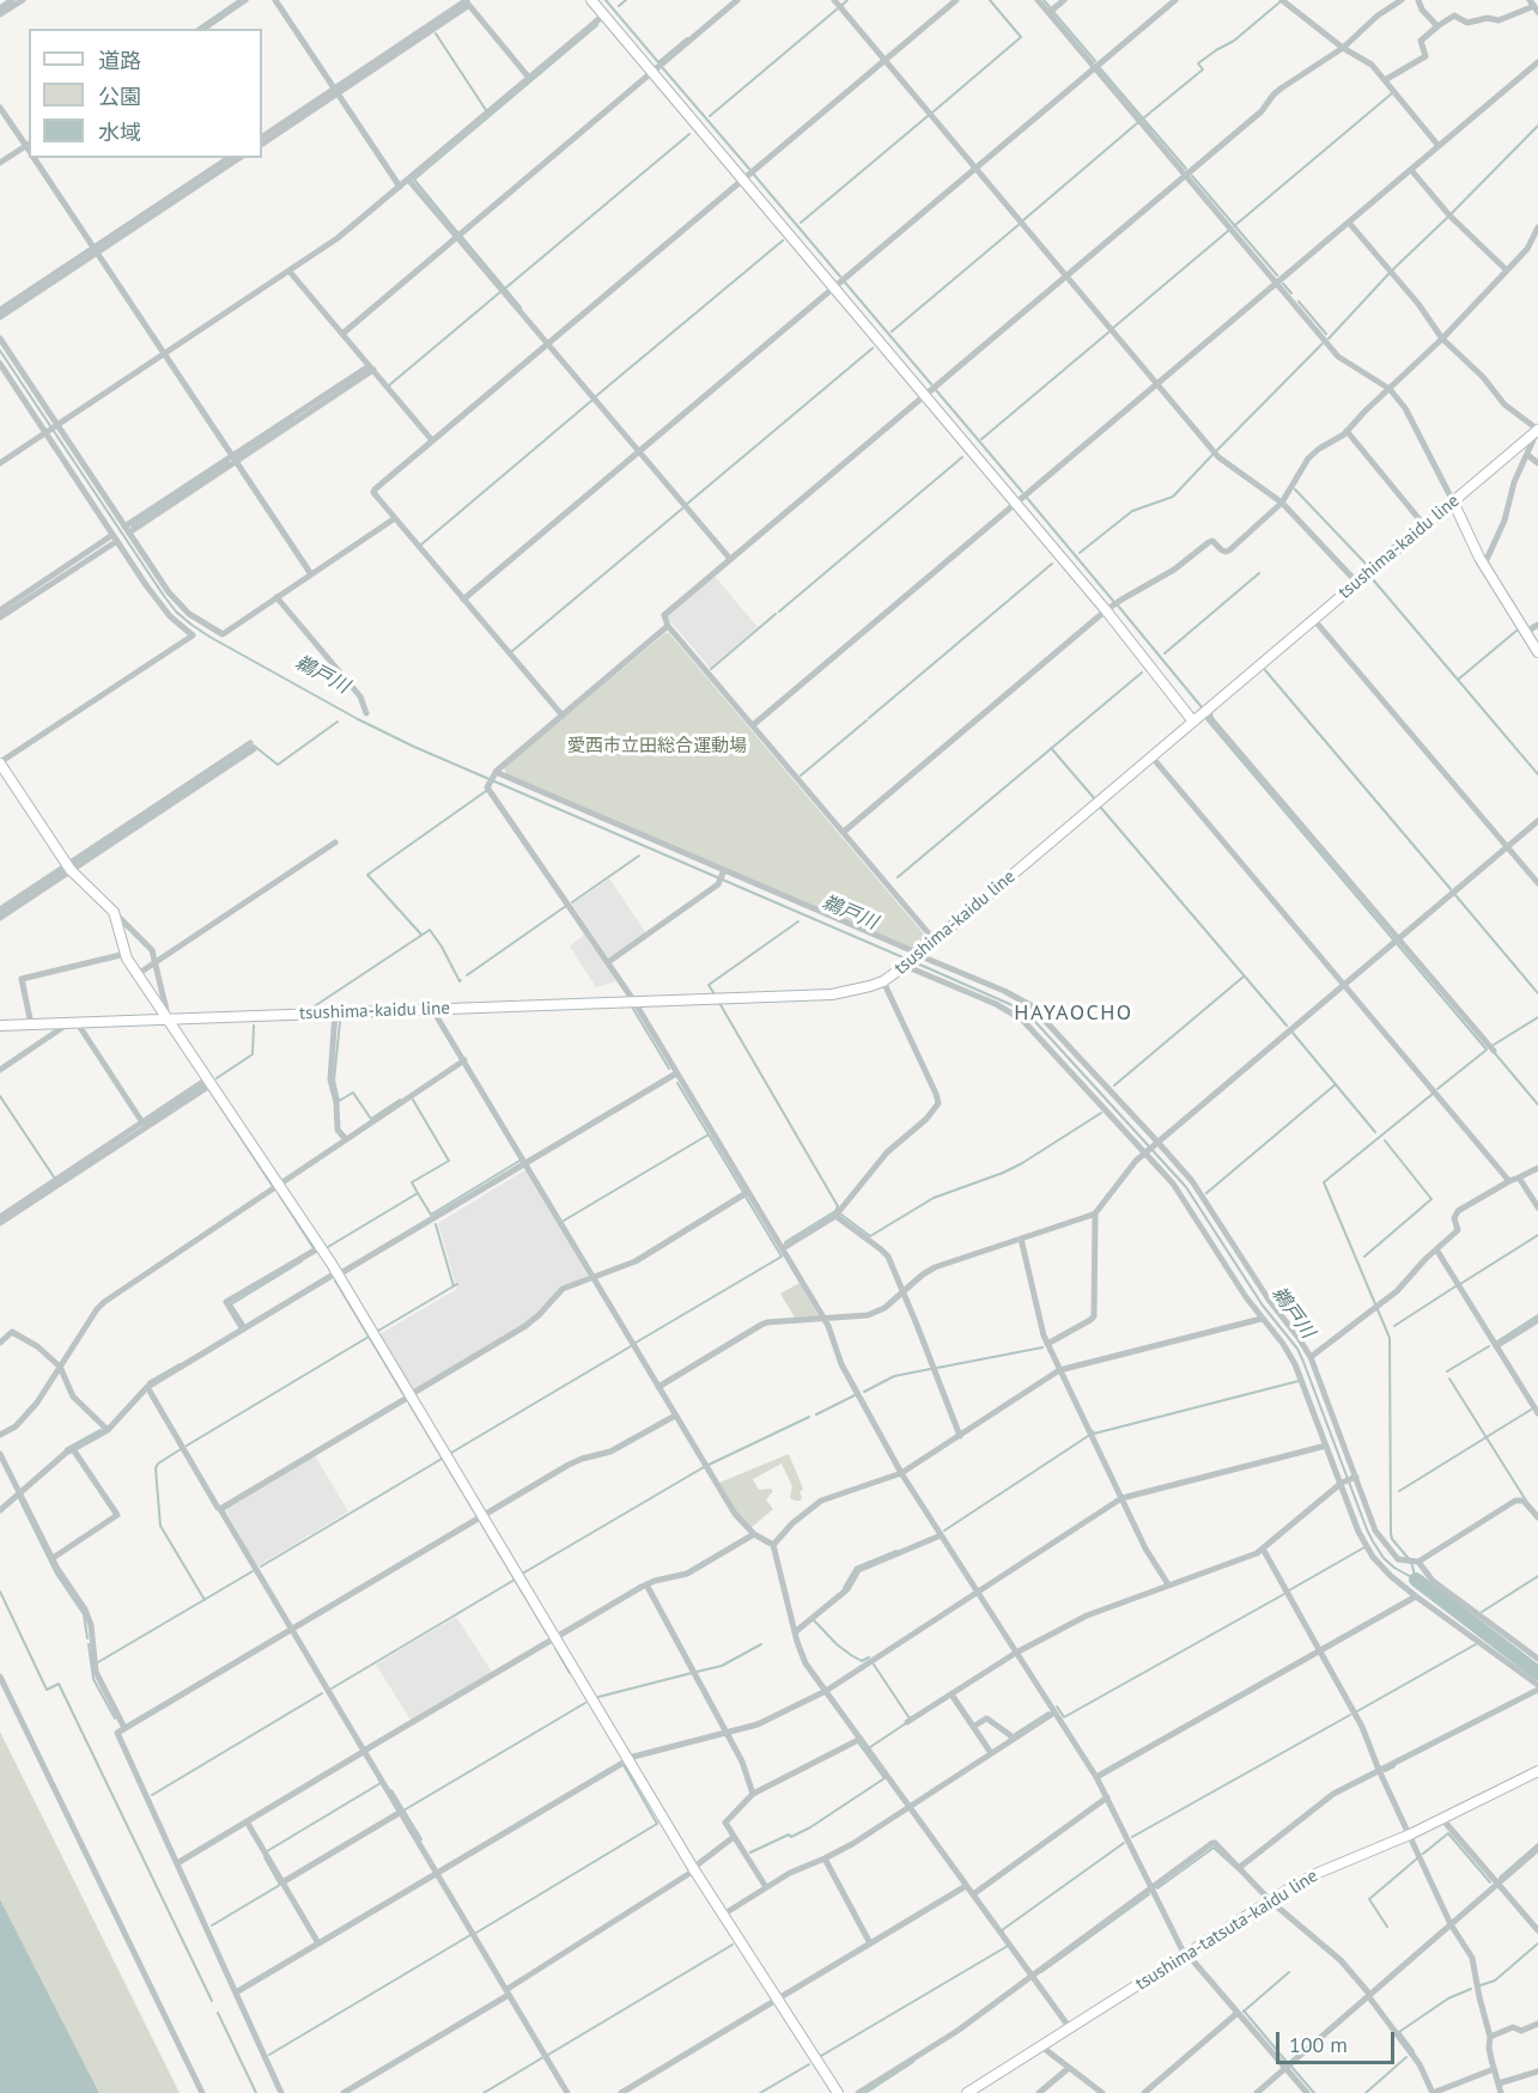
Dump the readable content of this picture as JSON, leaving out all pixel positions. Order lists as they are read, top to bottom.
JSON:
{
  "streets": {
    "street": ["tsushima-kaidu line", "tsushima-tatsuta-kaidu line"]
  },
  "districts": ["HAYAOCHO"],
  "water": ["鵜戸川"],
  "parks": ["愛西市立田総合運動場"],
  "legend": ["道路", "公園", "水域"],
  "scale_bar": "100 m"
}
